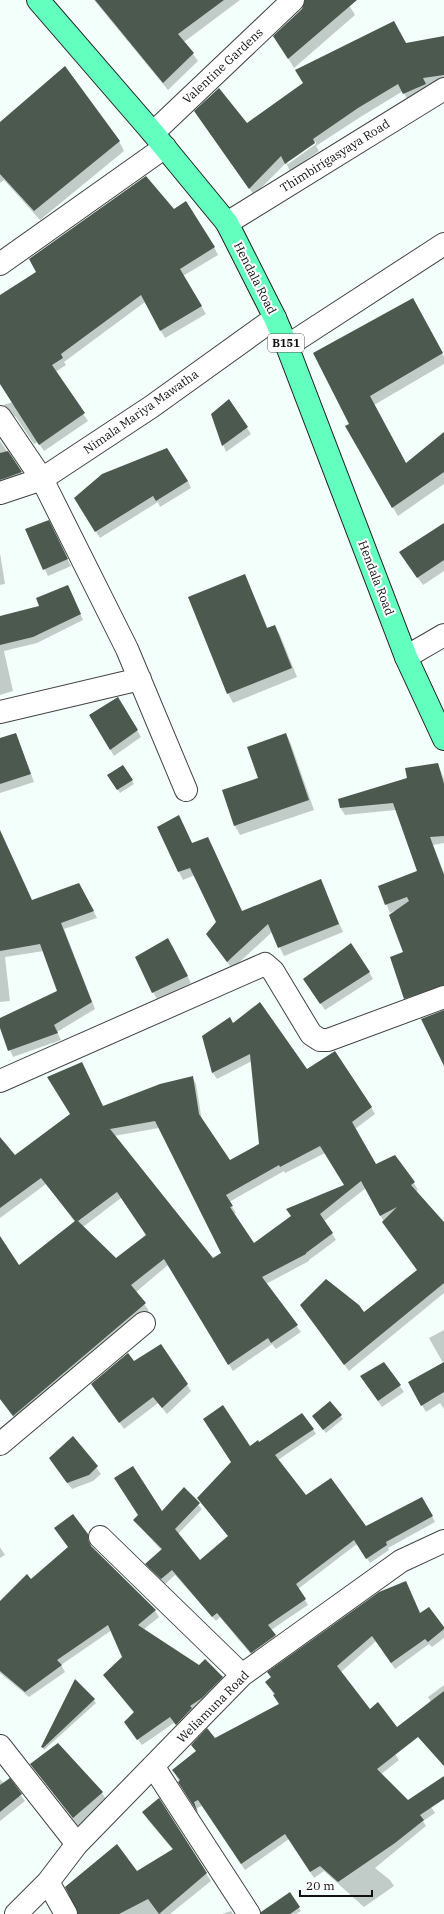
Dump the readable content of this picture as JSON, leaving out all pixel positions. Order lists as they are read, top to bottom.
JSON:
{
  "streets": {
    "main road": ["Hendala Road", "B151"],
    "street": [
      "Valentine Gardens",
      "Thimbirigasyaya Road",
      "Nimala Mariya Mawatha",
      "Weliamuna Road"
    ]
  },
  "crossings": [
    ["Valentine Gardens", "Hendala Road"],
    ["Thimbirigasyaya Road", "Hendala Road"],
    ["Hendala Road", "Nimala Mariya Mawatha"]
  ],
  "scale_bar": "20 m"
}
